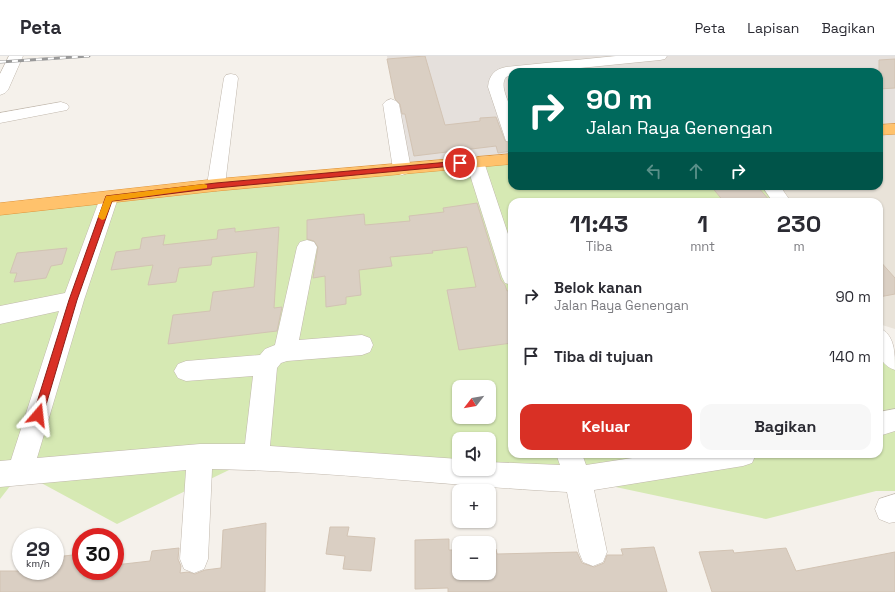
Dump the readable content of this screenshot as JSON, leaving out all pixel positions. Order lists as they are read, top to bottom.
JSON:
{
  "north": "bottom left",
  "page": {
    "header": "Peta",
    "nav": ["Peta", "Lapisan", "Bagikan"],
    "turn": ["90 m", "Jalan Raya Genengan"],
    "eta": [
      "11:43",
      "Tiba",
      "1",
      "mnt",
      "230",
      "m"
    ],
    "list": [
      {
        "name": "Belok kanan",
        "note": "Jalan Raya Genengan",
        "value": "90 m"
      },
      {
        "name": "Tiba di tujuan",
        "value": "140 m"
      }
    ],
    "map_buttons": ["+", "−"],
    "buttons": ["Keluar", "Bagikan"],
    "speed": "29 km/h",
    "limit": "30"
  }
}
